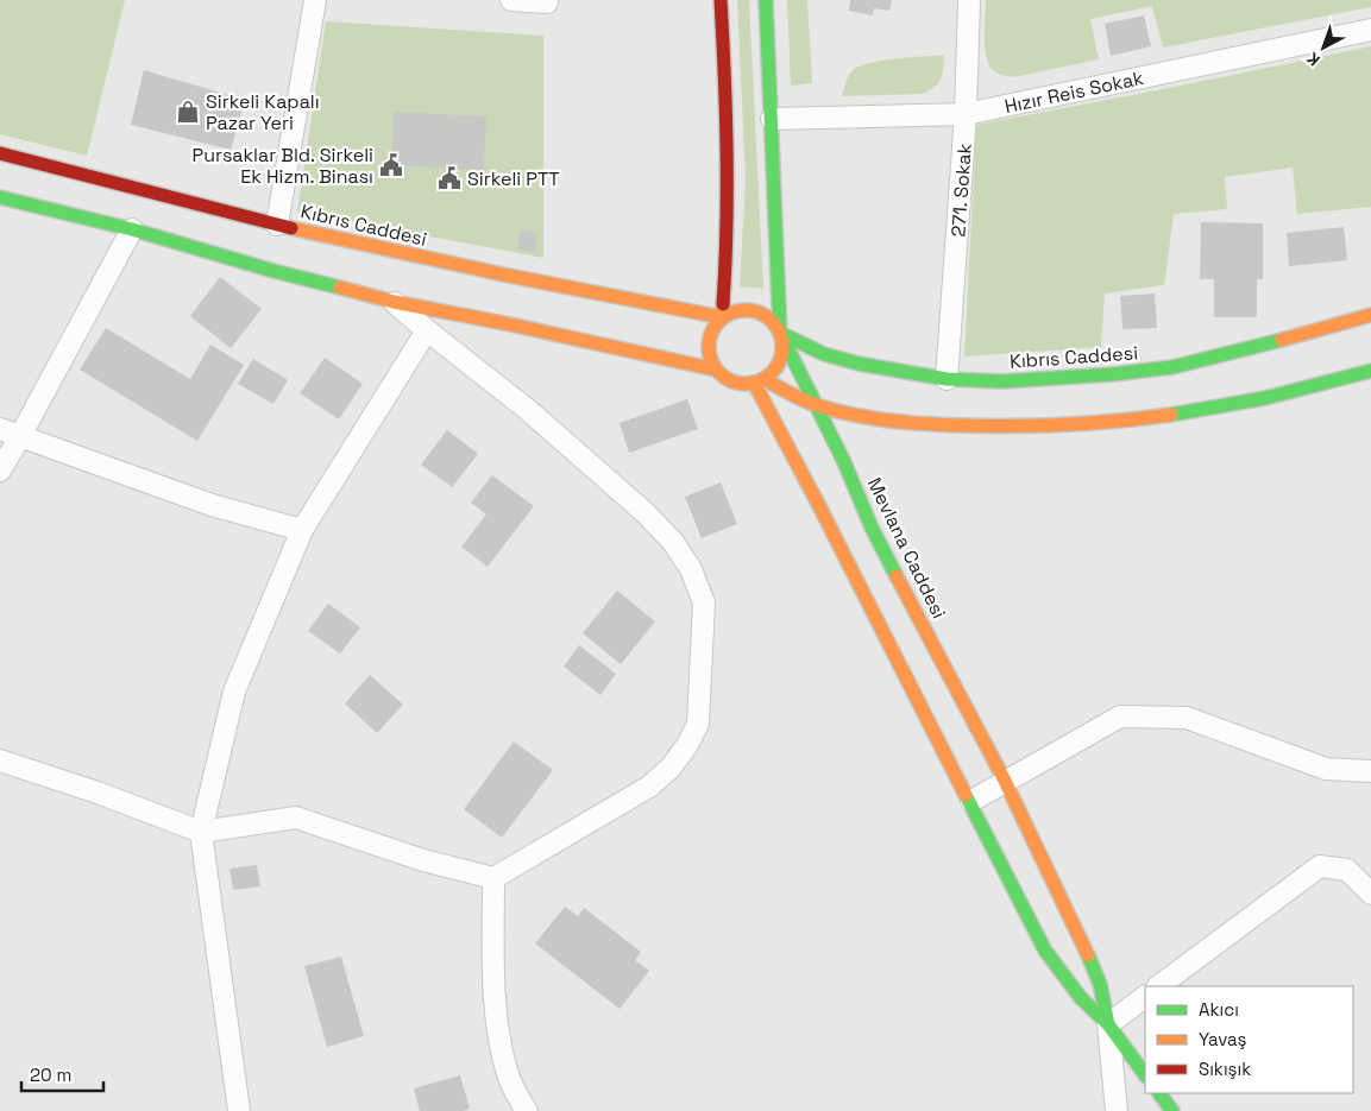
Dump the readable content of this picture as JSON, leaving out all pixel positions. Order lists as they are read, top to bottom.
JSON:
{
  "streets": {
    "main road": ["Kıbrıs Caddesi", "Mevlana Caddesi"],
    "street": ["Hızır Reis Sokak", "271. Sokak"]
  },
  "crossings": [
    ["Hızır Reis Sokak", "271. Sokak"],
    ["Hızır Reis Sokak", "Mevlana Caddesi"],
    ["271. Sokak", "Kıbrıs Caddesi"],
    ["Kıbrıs Caddesi", "Mevlana Caddesi"]
  ],
  "places": {
    "shop": ["Sirkeli Kapalı Pazar Yeri"],
    "public building": ["Pursaklar Bld. Sirkeli Ek Hizm. Binası", "Sirkeli PTT"]
  },
  "legend": ["Akıcı", "Yavaş", "Sıkışık"],
  "scale_bar": "20 m",
  "north": "bottom left"
}
